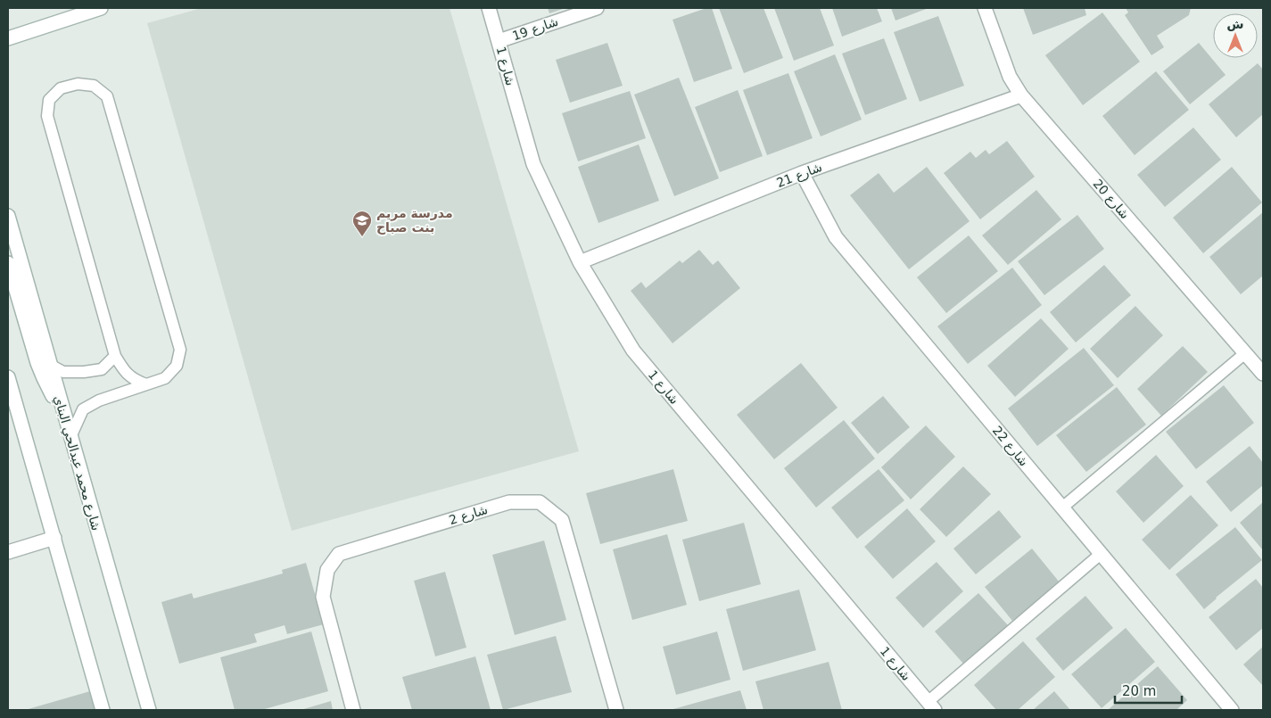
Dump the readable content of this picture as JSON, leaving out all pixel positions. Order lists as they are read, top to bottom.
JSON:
{
  "streets": {
    "street": [
      "شارع 19",
      "شارع 1",
      "شارع 21",
      "شارع 20",
      "شارع 22",
      "شارع محمد عبدالحي البناي",
      "شارع 2"
    ]
  },
  "crossings": [
    ["شارع 19", "شارع 1"],
    ["شارع 1", "شارع 21"],
    ["شارع 21", "شارع 20"],
    ["شارع 21", "شارع 22"]
  ],
  "places": {
    "school or university": ["مدرسة مريم بنت صباح"]
  },
  "scale_bar": "20 m",
  "north": "top"
}
